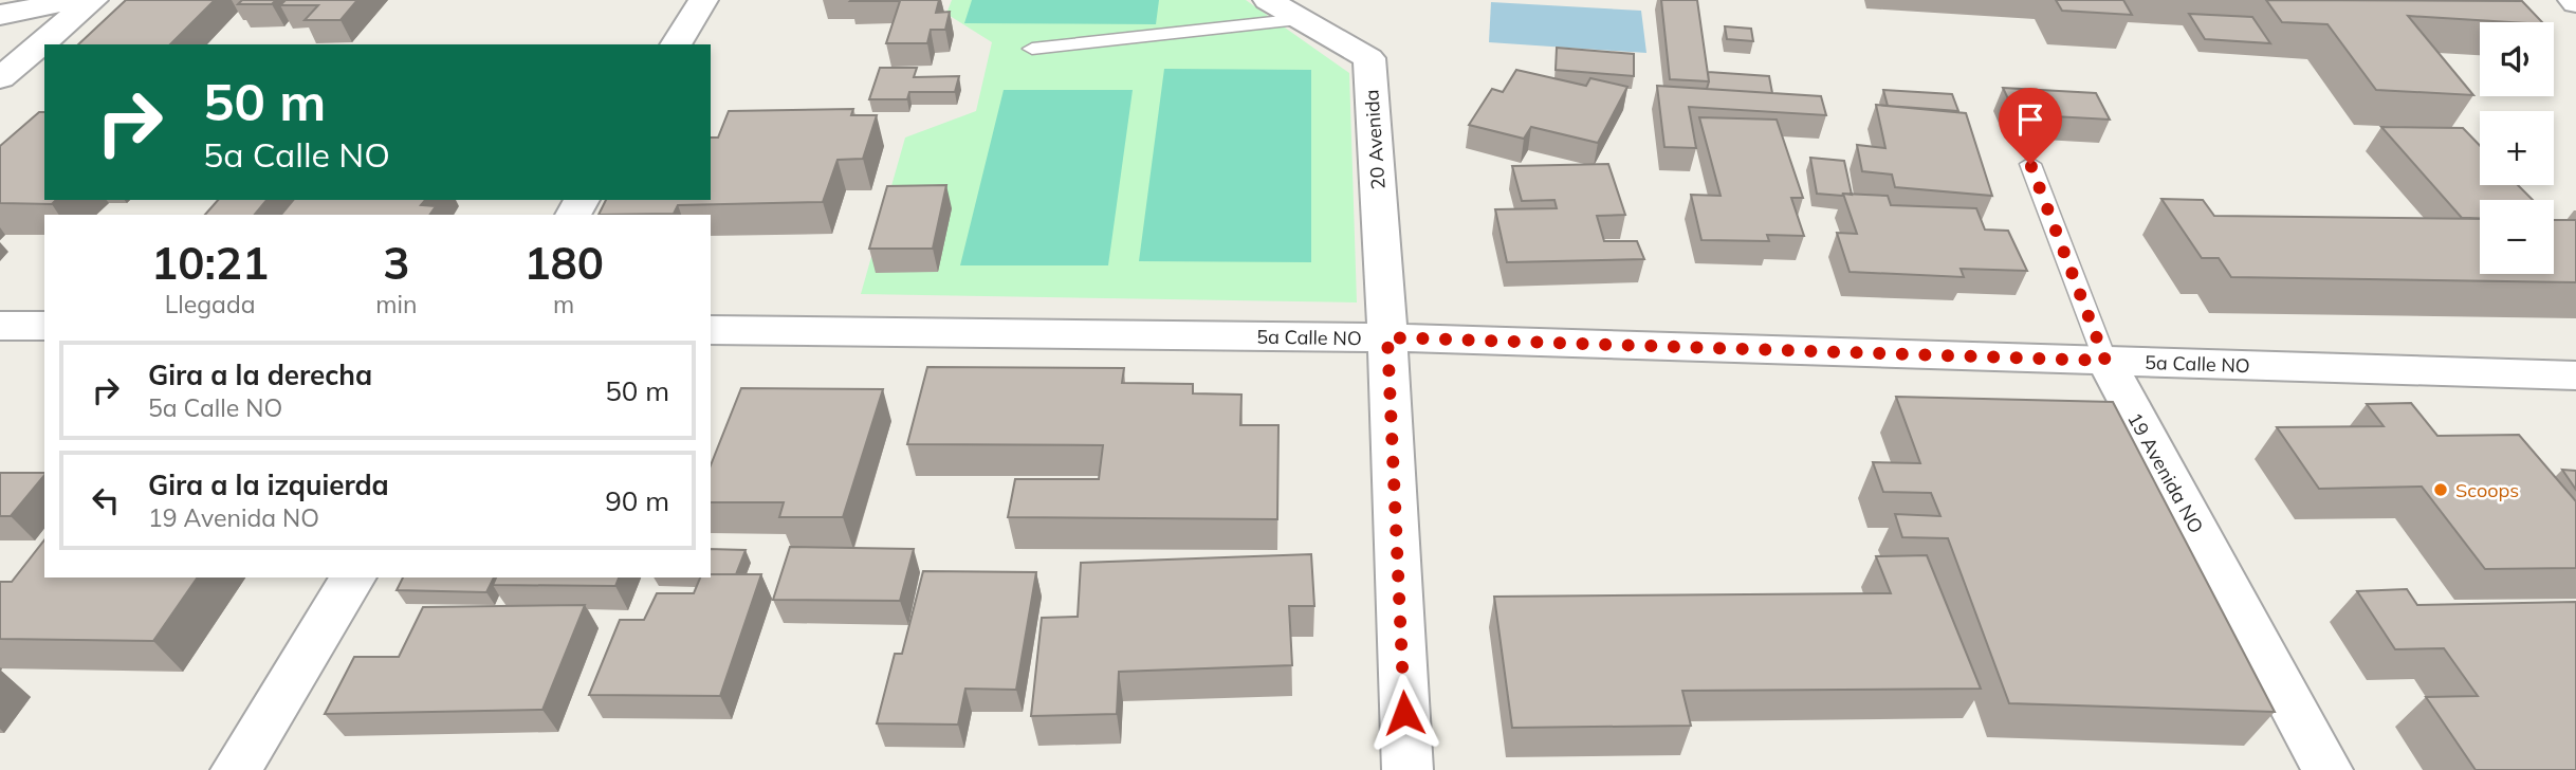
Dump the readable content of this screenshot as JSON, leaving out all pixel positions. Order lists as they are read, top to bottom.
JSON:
{
  "streets": {
    "street": ["20 Avenida", "5a Calle NO", "19 Avenida NO"]
  },
  "crossings": [
    ["20 Avenida", "5a Calle NO"],
    ["5a Calle NO", "19 Avenida NO"]
  ],
  "places": ["Scoops"],
  "page": {
    "map_buttons": ["+", "−"],
    "turn": ["50 m", "5a Calle NO"],
    "eta": [
      "10:21",
      "Llegada",
      "3",
      "min",
      "180",
      "m"
    ],
    "list": [
      {
        "name": "Gira a la derecha",
        "note": "5a Calle NO",
        "value": "50 m"
      },
      {
        "name": "Gira a la izquierda",
        "note": "19 Avenida NO",
        "value": "90 m"
      }
    ]
  }
}
